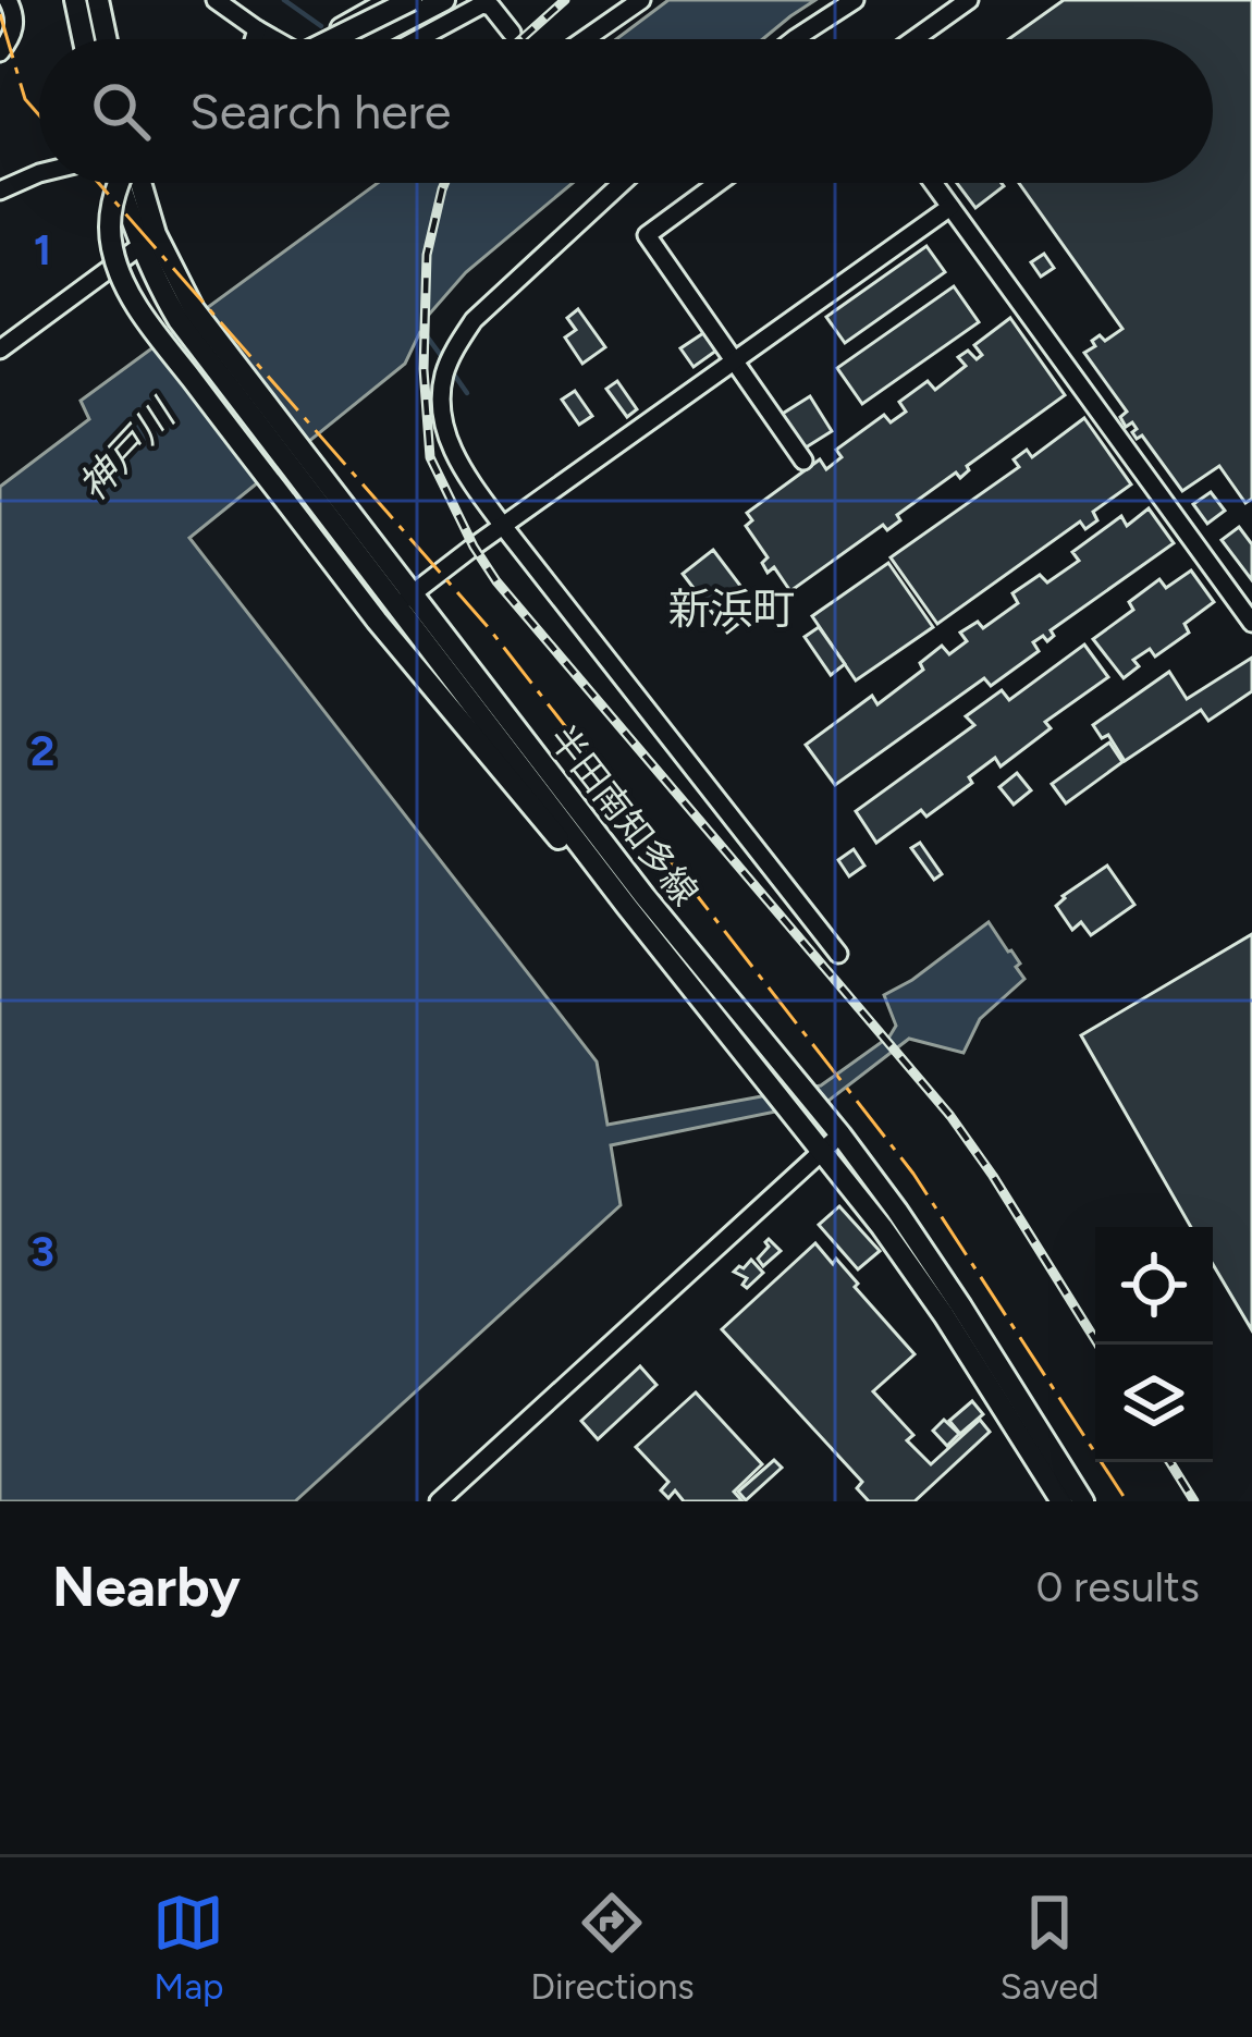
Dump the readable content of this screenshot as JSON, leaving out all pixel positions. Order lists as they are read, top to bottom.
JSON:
{
  "streets": {
    "main road": ["半田南知多線"]
  },
  "districts": ["新浜町"],
  "water": ["神戸川"],
  "page": {
    "search": "Search here",
    "heading": ["Nearby", "0 results"],
    "nav": ["Map", "Directions", "Saved"]
  },
  "grid": {
    "rows": ["1", "2", "3"]
  }
}
